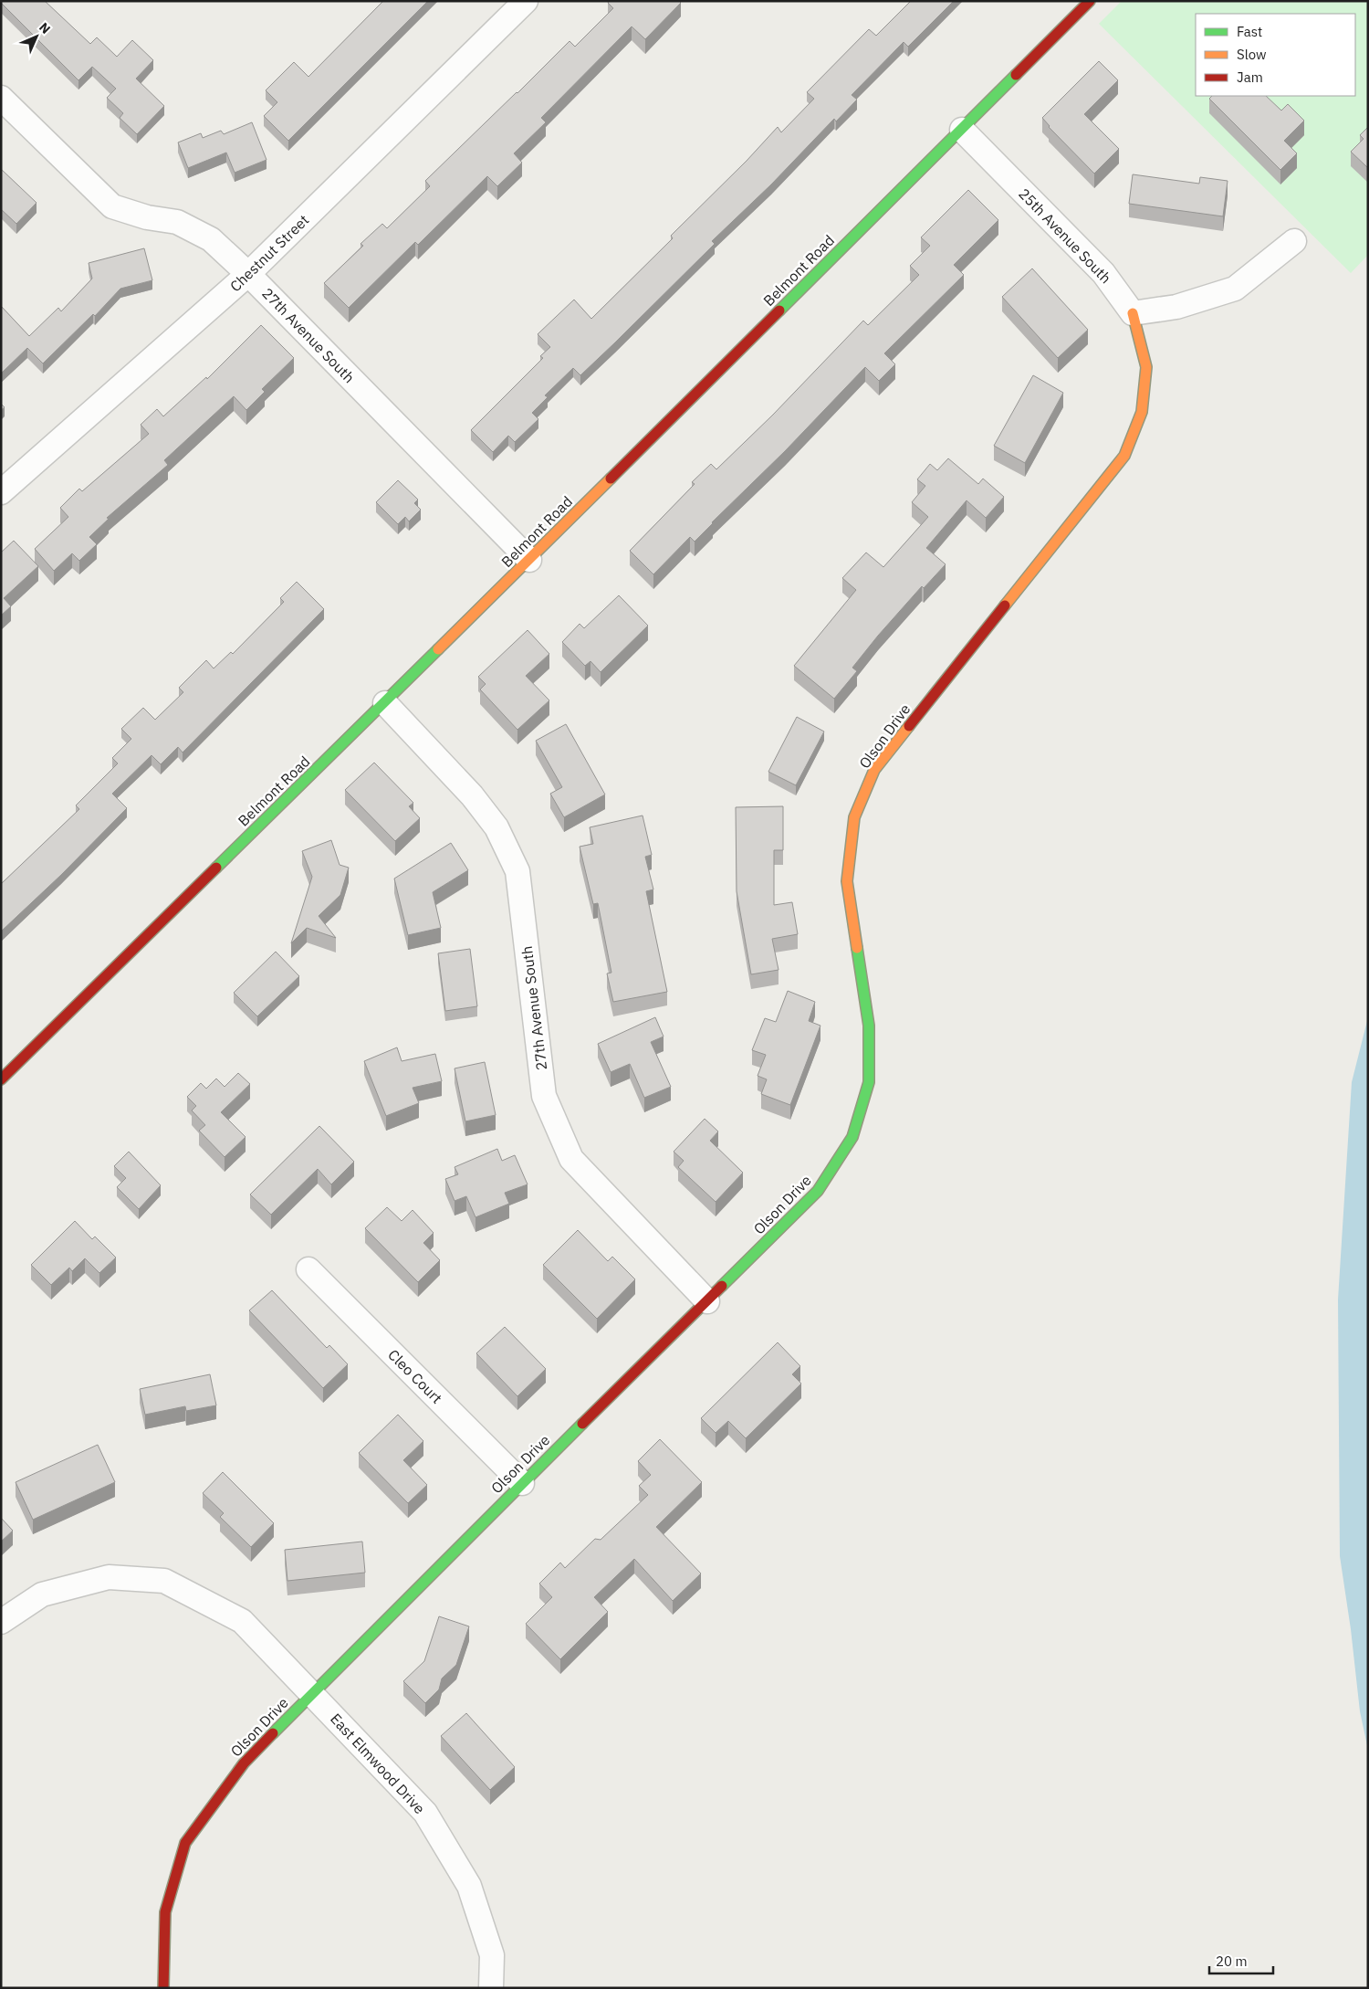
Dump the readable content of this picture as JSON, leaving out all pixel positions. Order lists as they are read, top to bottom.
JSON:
{
  "streets": {
    "street": [
      "25th Avenue South",
      "Chestnut Street",
      "Belmont Road",
      "27th Avenue South",
      "Olson Drive",
      "Cleo Court",
      "East Elmwood Drive"
    ]
  },
  "crossings": [
    ["25th Avenue South", "Belmont Road"],
    ["25th Avenue South", "Olson Drive"],
    ["Chestnut Street", "27th Avenue South"],
    ["Belmont Road", "27th Avenue South"],
    ["27th Avenue South", "Olson Drive"],
    ["Olson Drive", "Cleo Court"],
    ["Olson Drive", "East Elmwood Drive"]
  ],
  "legend": ["Fast", "Slow", "Jam"],
  "scale_bar": "20 m",
  "north": "top right"
}
